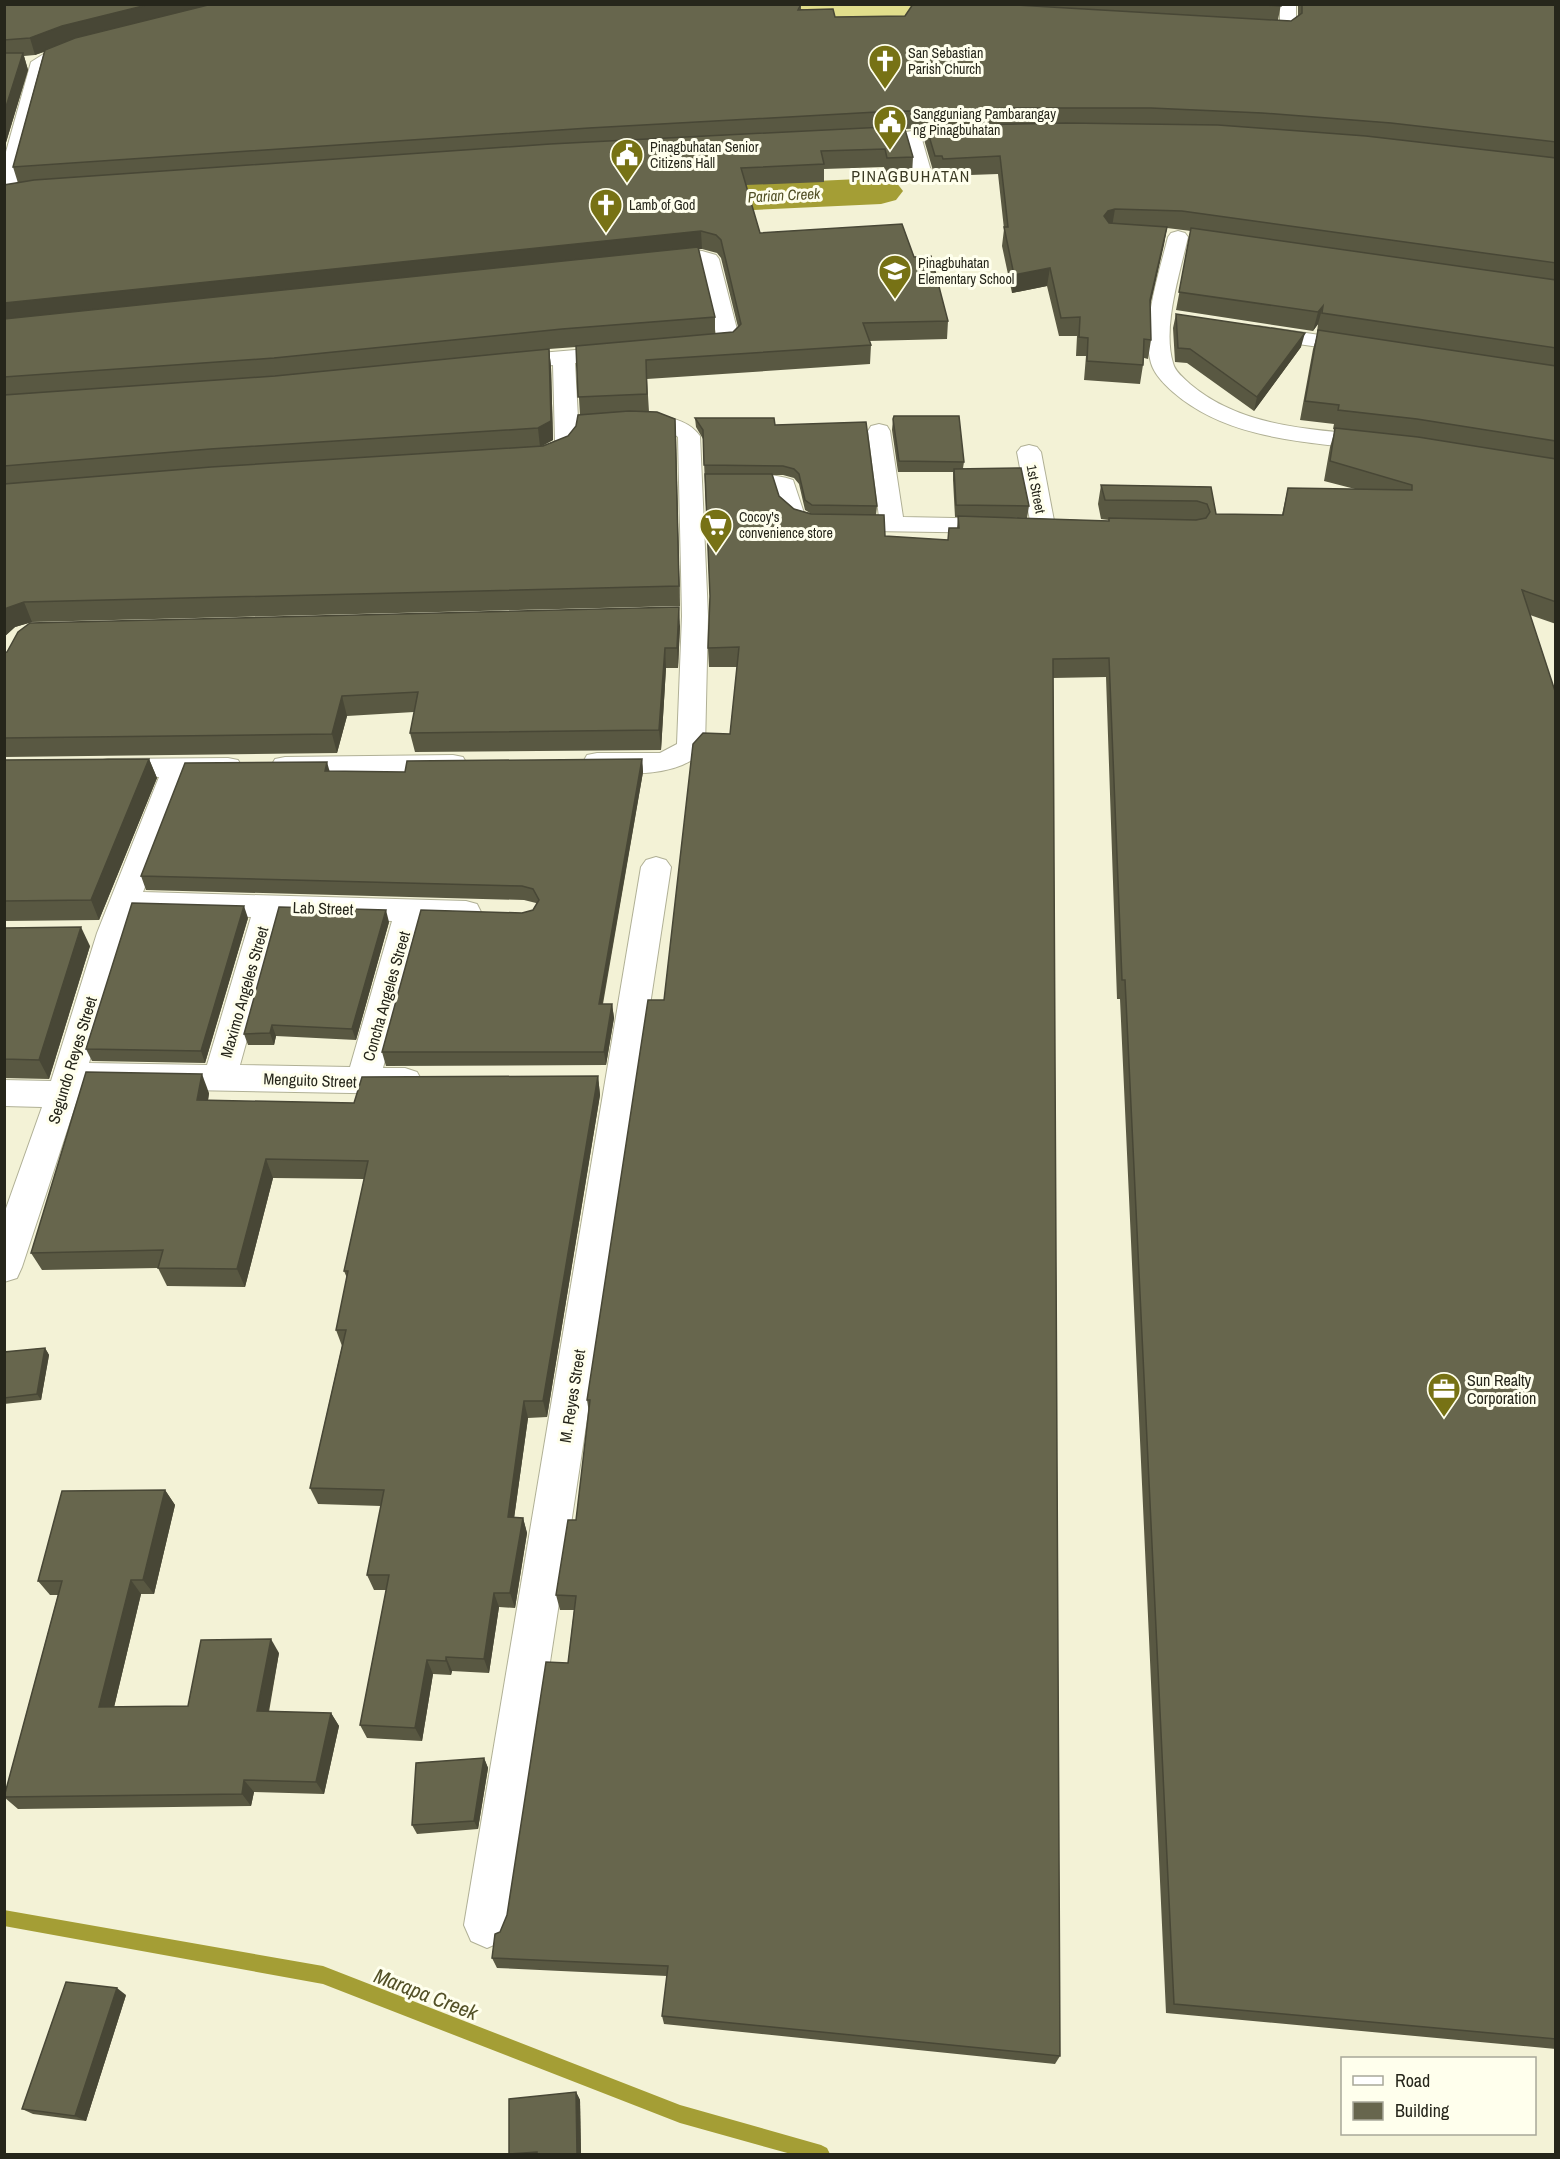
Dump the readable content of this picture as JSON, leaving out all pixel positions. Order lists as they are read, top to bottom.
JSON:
{
  "streets": {
    "street": [
      "1st Street",
      "Lab Street",
      "Maximo Angeles Street",
      "Concha Angeles Street",
      "Segundo Reyes Street",
      "Menguito Street",
      "M. Reyes Street"
    ]
  },
  "crossings": [
    ["Lab Street", "Maximo Angeles Street"],
    ["Lab Street", "Concha Angeles Street"],
    ["Lab Street", "Segundo Reyes Street"],
    ["Maximo Angeles Street", "Menguito Street"],
    ["Concha Angeles Street", "Menguito Street"],
    ["Segundo Reyes Street", "Menguito Street"]
  ],
  "districts": ["PINAGBUHATAN"],
  "water": ["Parian Creek", "Marapa Creek"],
  "places": {
    "church": ["San Sebastian Parish Church", "Lamb of God"],
    "public building": ["Sangguniang Pambarangay ng Pinagbuhatan", "Pinagbuhatan Senior Citizens Hall"],
    "school or university": ["Pinagbuhatan Elementary School"],
    "supermarket": ["Cocoy's convenience store"],
    "office": ["Sun Realty Corporation"]
  },
  "legend": ["Road", "Building"]
}
